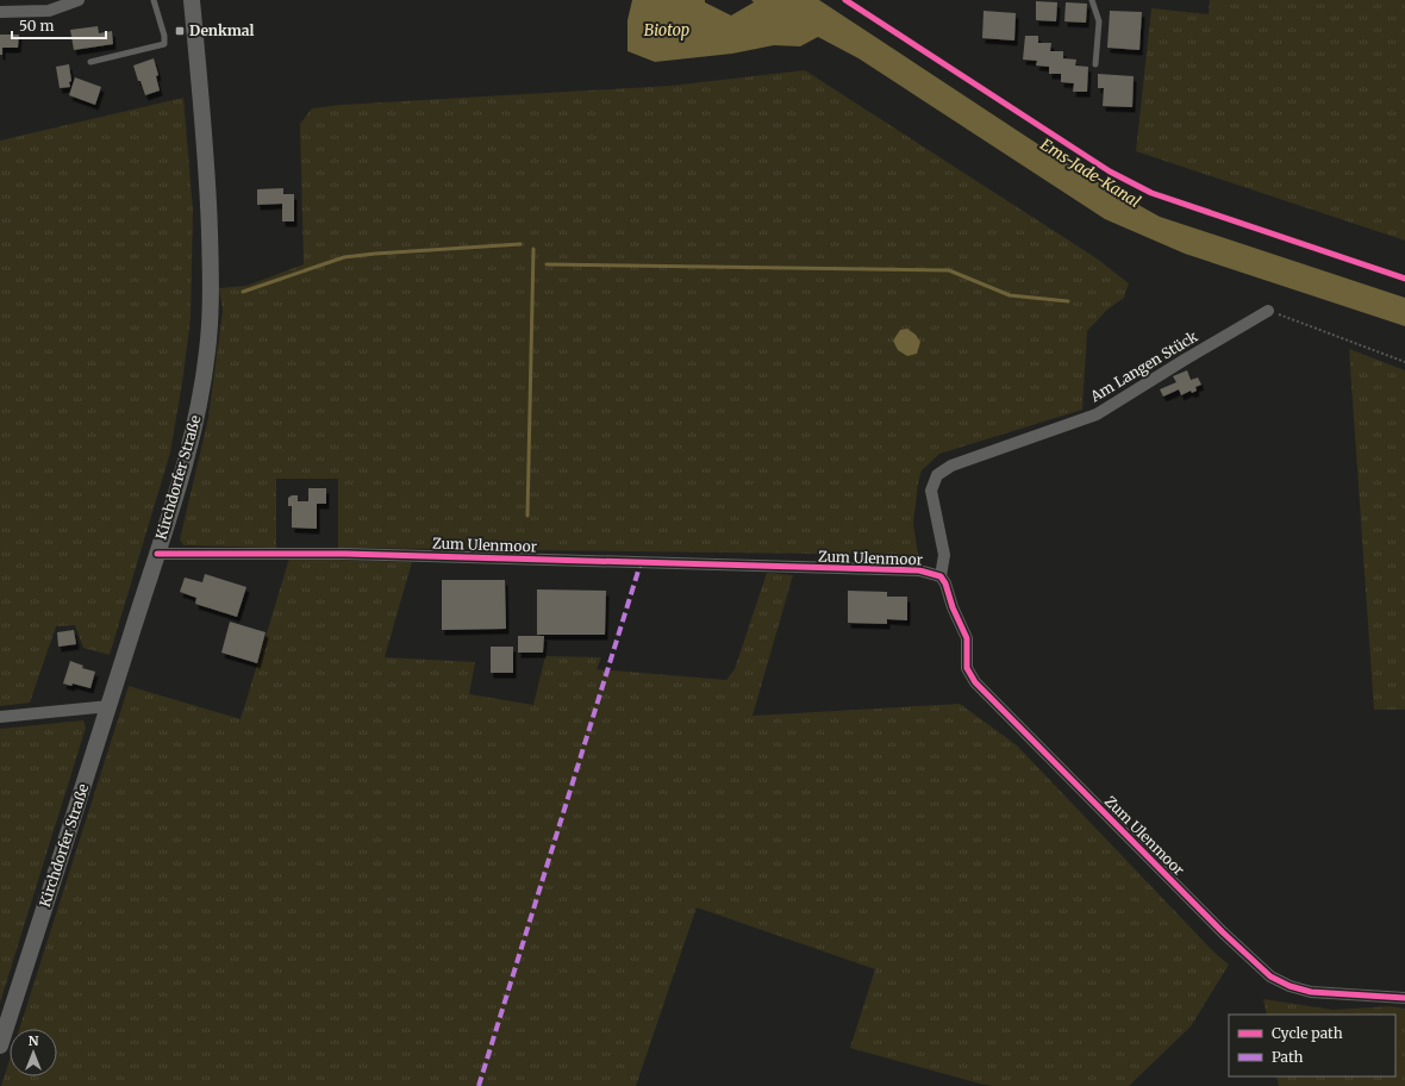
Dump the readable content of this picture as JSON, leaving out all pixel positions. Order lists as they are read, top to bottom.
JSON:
{
  "streets": {
    "street": ["Am Langen Stück", "Kirchdorfer Straße", "Zum Ulenmoor"]
  },
  "crossings": [
    ["Am Langen Stück", "Zum Ulenmoor"],
    ["Kirchdorfer Straße", "Zum Ulenmoor"]
  ],
  "water": ["Biotop", "Ems-Jade-Kanal"],
  "places": {
    "transit": ["Denkmal"]
  },
  "legend": ["Cycle path", "Path"],
  "scale_bar": "50 m",
  "north": "top"
}
